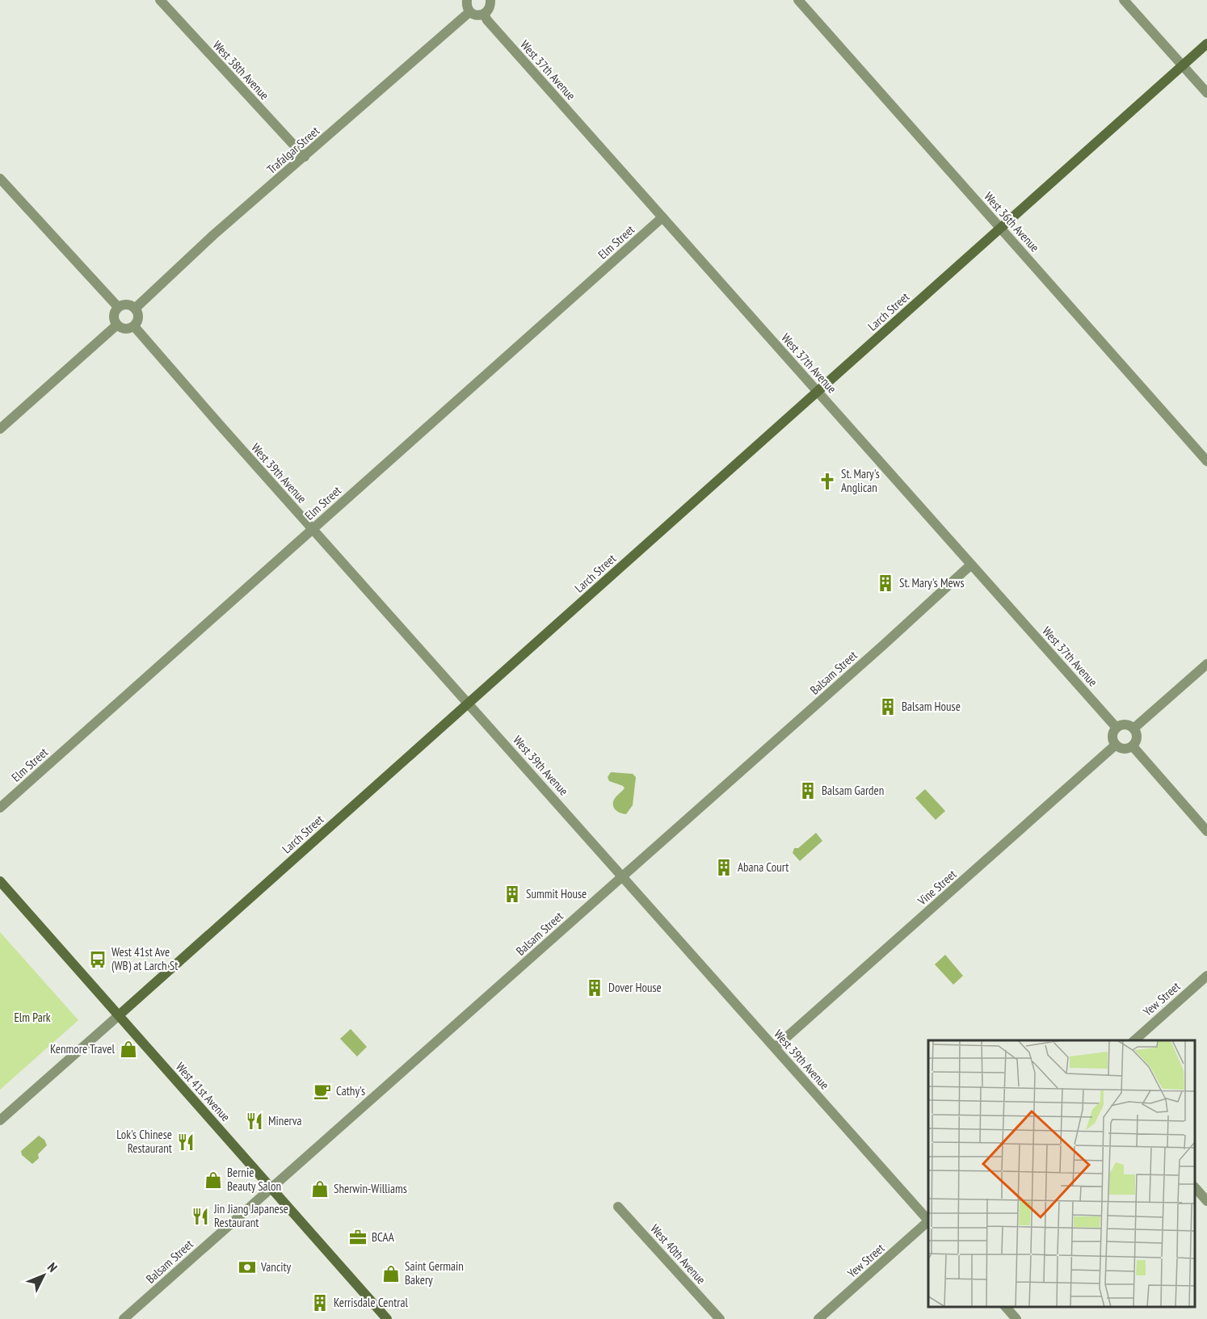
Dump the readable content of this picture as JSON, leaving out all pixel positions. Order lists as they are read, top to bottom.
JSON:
{
  "streets": {
    "street": [
      "West 38th Avenue",
      "West 37th Avenue",
      "Trafalgar Street",
      "West 36th Avenue",
      "Elm Street",
      "Larch Street",
      "West 39th Avenue",
      "Balsam Street",
      "Vine Street",
      "Yew Street",
      "West 41st Avenue",
      "West 40th Avenue"
    ]
  },
  "crossings": [
    ["West 38th Avenue", "Trafalgar Street"],
    ["West 37th Avenue", "Elm Street"],
    ["West 37th Avenue", "Larch Street"],
    ["West 37th Avenue", "Balsam Street"],
    ["West 37th Avenue", "Vine Street"],
    ["Trafalgar Street", "West 39th Avenue"],
    ["West 36th Avenue", "Larch Street"],
    ["Elm Street", "West 39th Avenue"],
    ["Larch Street", "West 39th Avenue"],
    ["Larch Street", "West 41st Avenue"],
    ["West 39th Avenue", "Balsam Street"],
    ["West 39th Avenue", "Vine Street"],
    ["Balsam Street", "West 41st Avenue"]
  ],
  "parks": ["Elm Park"],
  "places": {
    "church": ["St. Mary's Anglican"],
    "building": [
      "St. Mary's Mews",
      "Balsam House",
      "Balsam Garden",
      "Abana Court",
      "Summit House",
      "Dover House",
      "Kerrisdale Central"
    ],
    "bus stop": ["West 41st Ave (WB) at Larch St"],
    "shop": [
      "Kenmore Travel",
      "Bernie Beauty Salon",
      "Sherwin-Williams",
      "Saint Germain Bakery"
    ],
    "cafe": ["Cathy's"],
    "restaurant": ["Minerva", "Lok's Chinese Restaurant", "Jin Jiang Japanese Restaurant"],
    "office": ["BCAA"],
    "bank": ["Vancity"]
  },
  "north": "top right"
}
